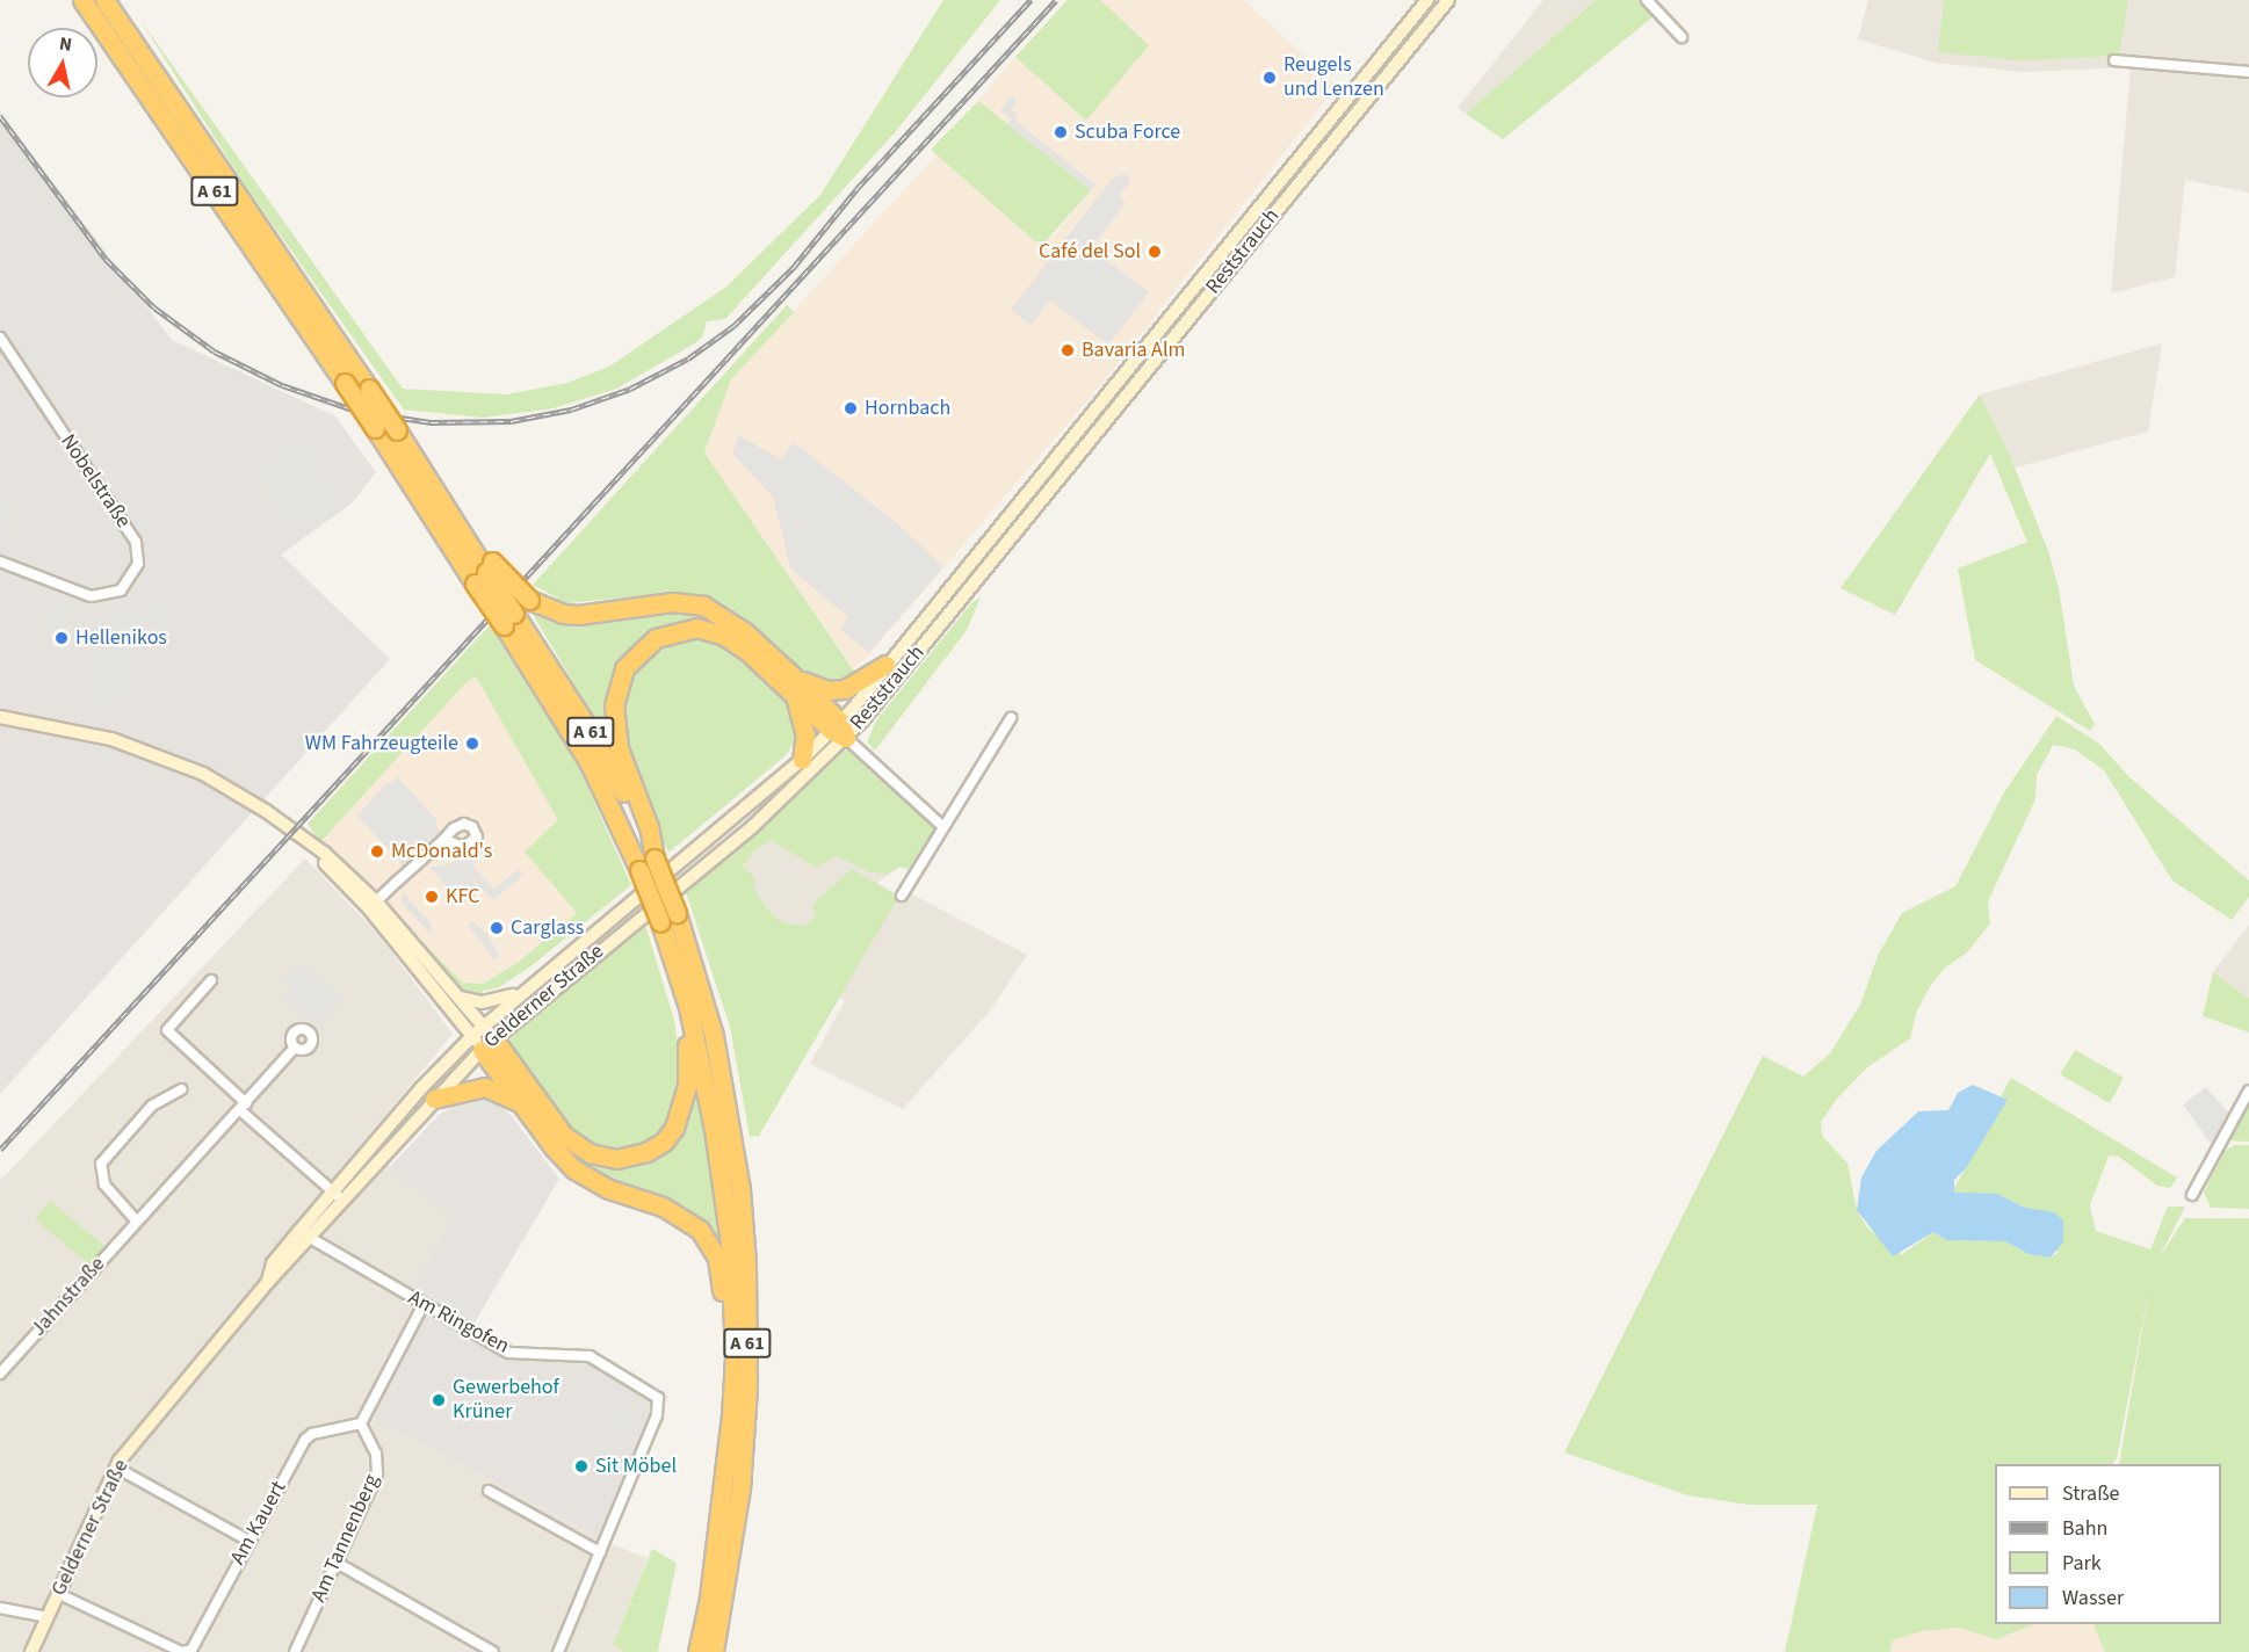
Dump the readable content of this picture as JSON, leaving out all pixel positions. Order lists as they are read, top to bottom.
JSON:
{
  "streets": {
    "highway": ["A 61"],
    "main road": ["Reststrauch", "Gelderner Straße"],
    "street": [
      "Nobelstraße",
      "Jahnstraße",
      "Am Ringofen",
      "Am Kauert",
      "Am Tannenberg"
    ]
  },
  "crossings": [
    ["Reststrauch", "Gelderner Straße"],
    ["Gelderner Straße", "Am Ringofen"],
    ["Gelderner Straße", "Am Kauert"],
    ["Am Kauert", "Am Tannenberg"]
  ],
  "places": [
    "Reugels und Lenzen",
    "Scuba Force",
    "Café del Sol",
    "Bavaria Alm",
    "Hornbach",
    "Hellenikos",
    "WM Fahrzeugteile",
    "McDonald's",
    "KFC",
    "Carglass",
    "Gewerbehof Krüner",
    "Sit Möbel"
  ],
  "legend": [
    "Straße",
    "Bahn",
    "Park",
    "Wasser"
  ],
  "north": "top"
}
